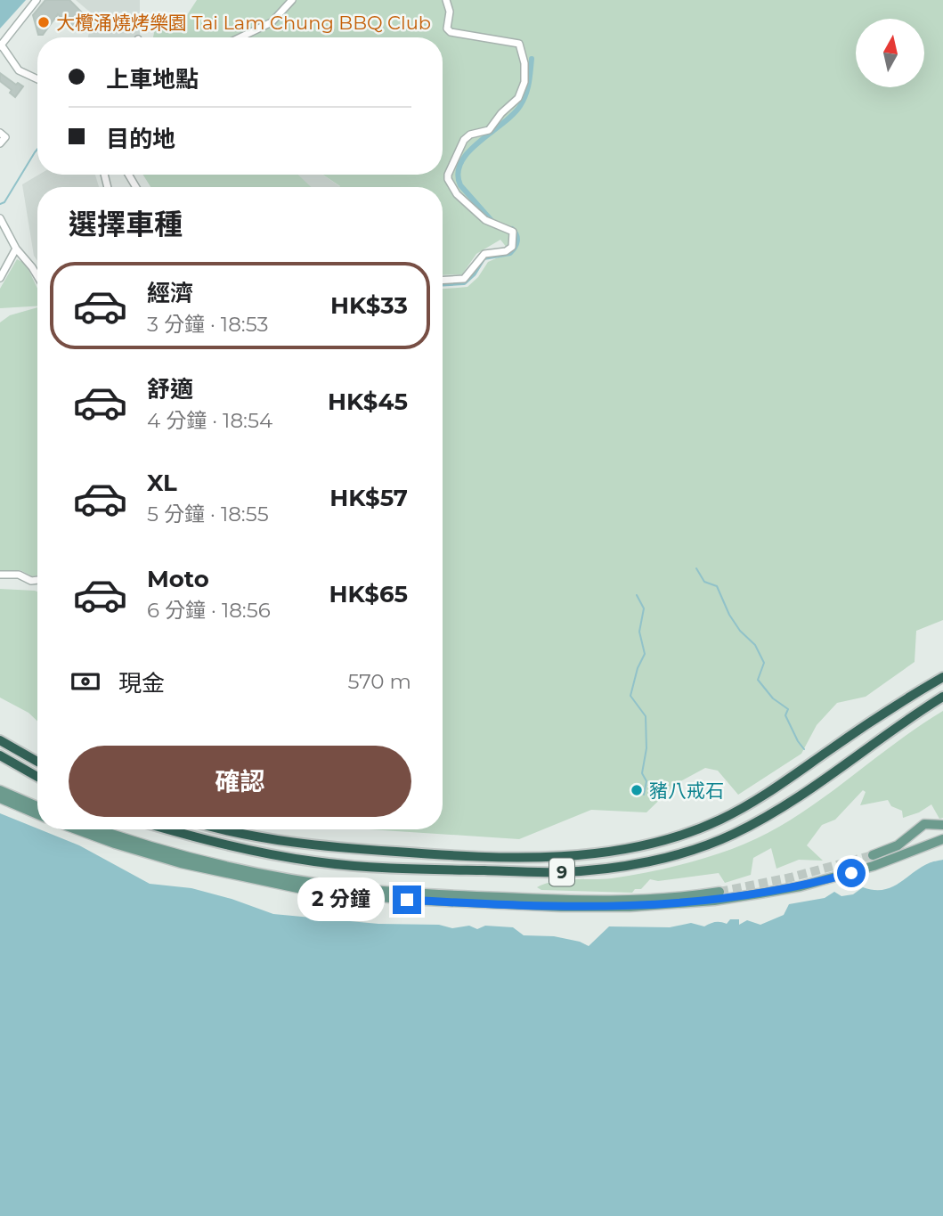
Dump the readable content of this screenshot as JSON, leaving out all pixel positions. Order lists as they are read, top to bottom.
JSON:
{
  "streets": {
    "highway": ["9"]
  },
  "places": ["大欖涌燒烤樂園 Tai Lam Chung BBQ Club", "豬八戒石"],
  "north": "top",
  "page": {
    "banner": ["上車地點", "目的地"],
    "heading": "選擇車種",
    "list": [
      {
        "name": "經濟",
        "note": "3 分鐘 · 18:53",
        "value": "HK$33"
      },
      {
        "name": "舒適",
        "note": "4 分鐘 · 18:54",
        "value": "HK$45"
      },
      {
        "name": "XL",
        "note": "5 分鐘 · 18:55",
        "value": "HK$57"
      },
      {
        "name": "Moto",
        "note": "6 分鐘 · 18:56",
        "value": "HK$65"
      }
    ],
    "pay": ["現金", "570 m"],
    "buttons": "確認",
    "bubble": "2 分鐘"
  }
}
